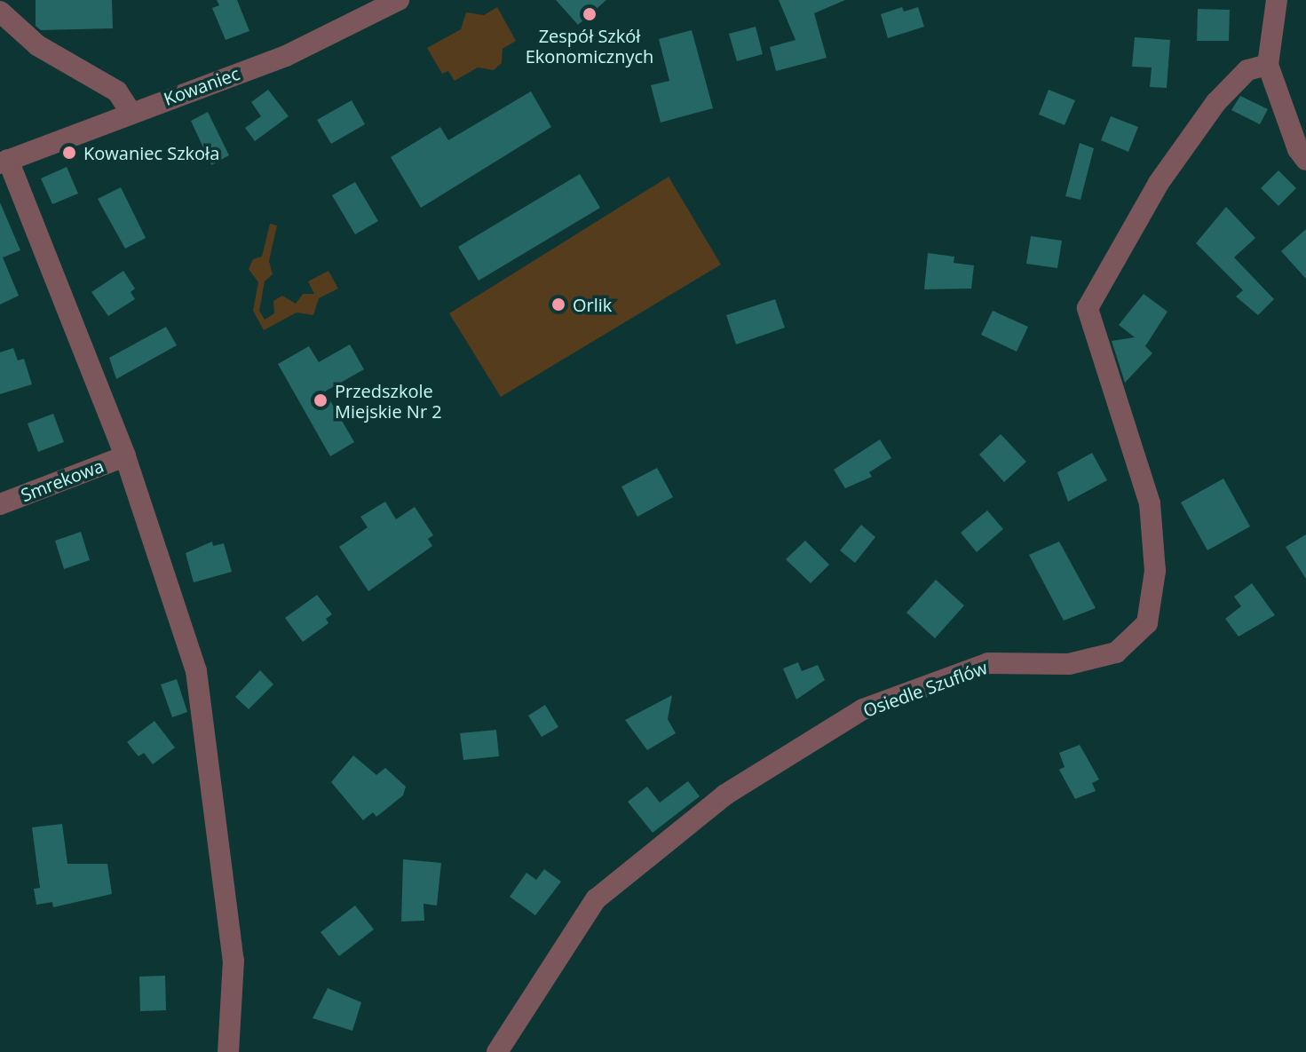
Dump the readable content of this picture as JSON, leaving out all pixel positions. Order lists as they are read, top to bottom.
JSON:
{
  "streets": {
    "street": ["Kowaniec", "Smrekowa", "Osiedle Szuflów"]
  },
  "places": [
    "Zespół Szkół Ekonomicznych",
    "Kowaniec Szkoła",
    "Orlik",
    "Przedszkole Miejskie Nr 2"
  ]
}
